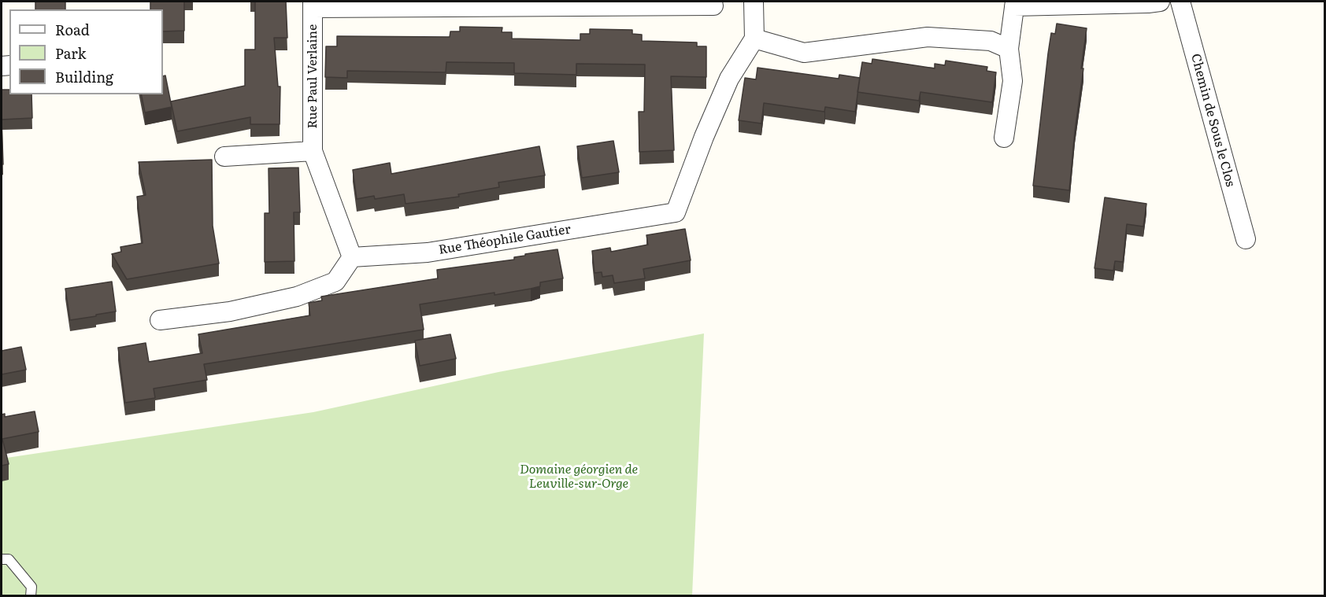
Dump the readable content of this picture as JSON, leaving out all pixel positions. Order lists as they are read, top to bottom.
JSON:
{
  "streets": {
    "street": ["Rue Paul Verlaine", "Chemin de Sous le Clos", "Rue Théophile Gautier"]
  },
  "crossings": [
    ["Rue Paul Verlaine", "Rue Théophile Gautier"]
  ],
  "parks": ["Domaine géorgien de Leuville-sur-Orge"],
  "legend": ["Road", "Park", "Building"]
}
